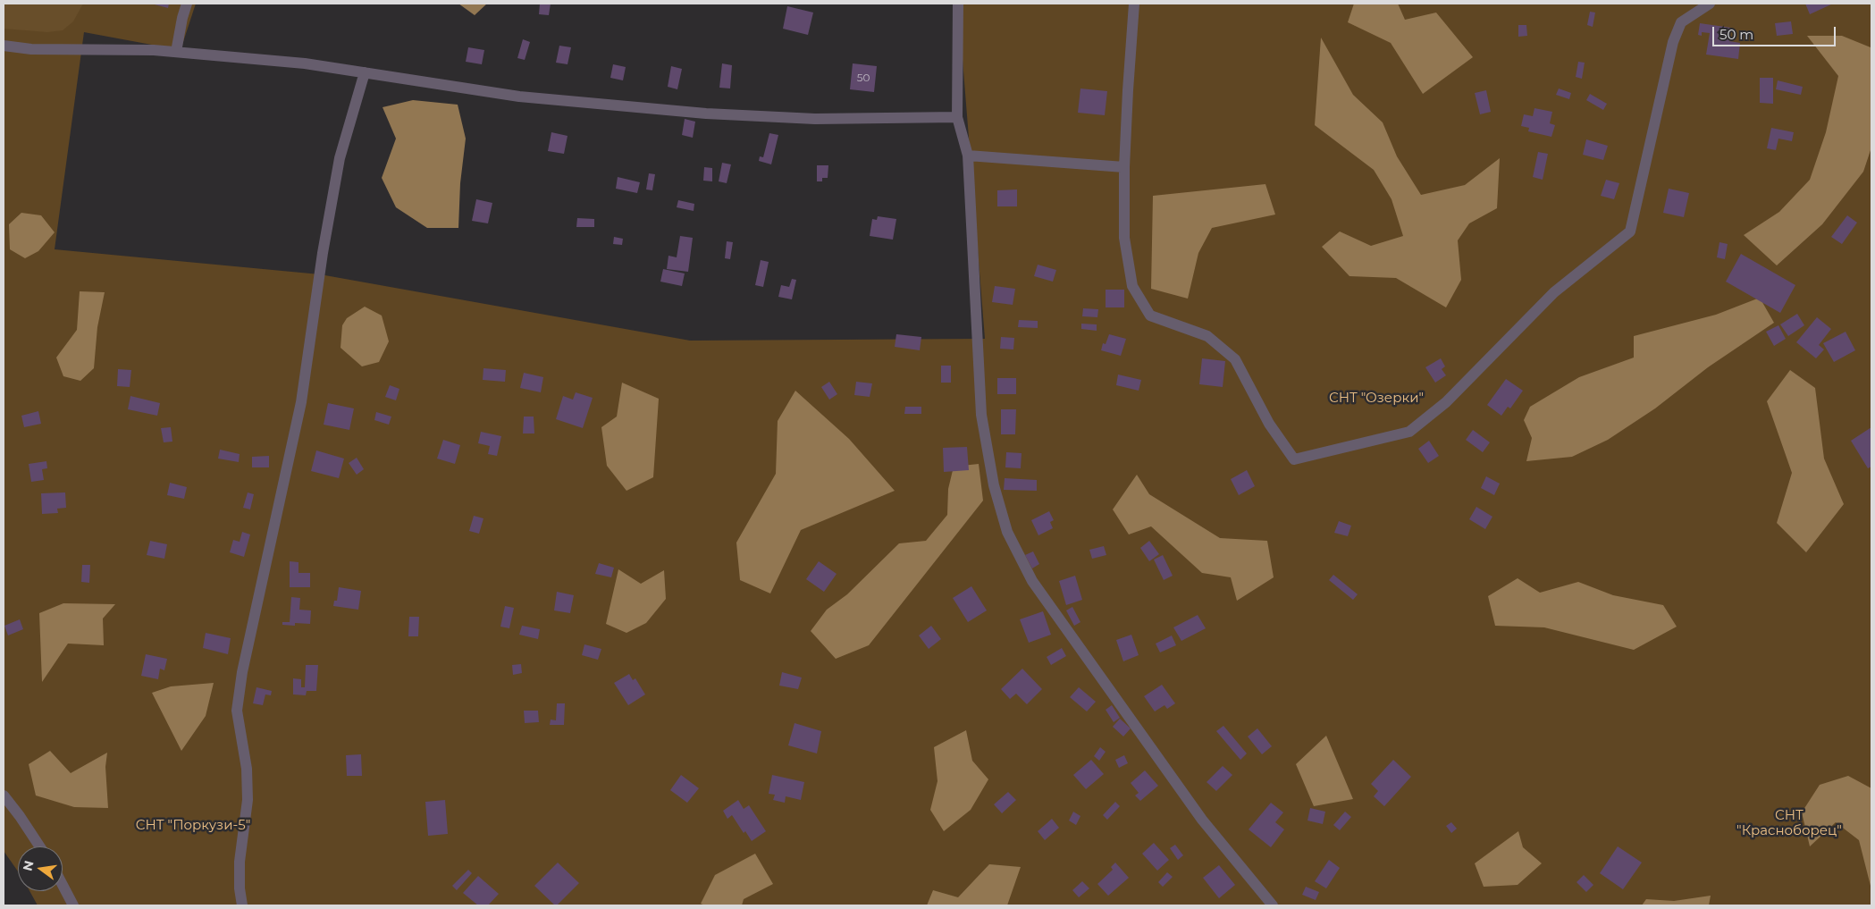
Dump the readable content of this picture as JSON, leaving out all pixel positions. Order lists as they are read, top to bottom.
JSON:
{
  "parks": ["СНТ \"Озерки\"", "СНТ \"Красноборец\"", "СНТ \"Поркузи-5\""],
  "house_numbers": ["50"],
  "scale_bar": "50 m",
  "north": "left"
}
